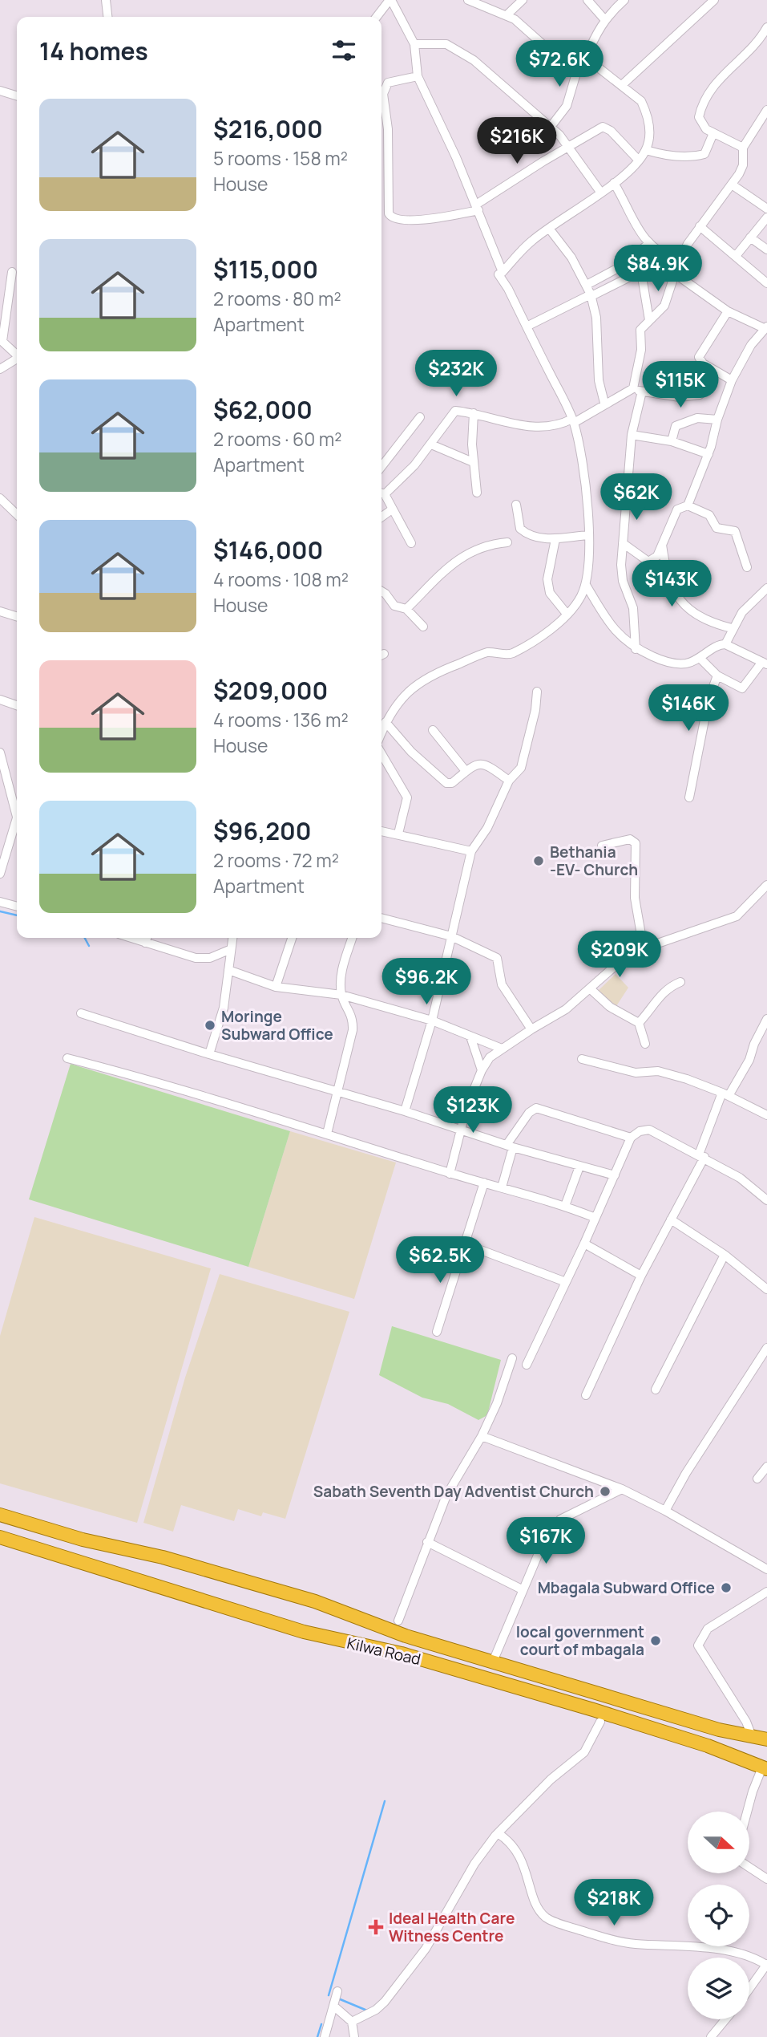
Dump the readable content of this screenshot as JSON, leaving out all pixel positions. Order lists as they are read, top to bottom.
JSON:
{
  "streets": {
    "highway": ["Kilwa Road"]
  },
  "places": {
    "other": [
      "Bethania -EV- Church",
      "Moringe Subward Office",
      "Sabath Seventh Day Adventist Church",
      "Mbagala Subward Office",
      "local government court of mbagala"
    ],
    "health": ["Ideal Health Care Witness Centre"]
  },
  "north": "right",
  "page": {
    "heading": "14 homes",
    "price": [
      "$72.6K",
      "$216K",
      "$84.9K",
      "$232K",
      "$115K",
      "$62K",
      "$143K",
      "$146K",
      "$209K",
      "$96.2K",
      "$123K",
      "$62.5K",
      "$167K",
      "$218K"
    ],
    "list": [
      {
        "name": "$216,000",
        "note": "5 rooms · 158 m² · House"
      },
      {
        "name": "$115,000",
        "note": "2 rooms · 80 m² · Apartment"
      },
      {
        "name": "$62,000",
        "note": "2 rooms · 60 m² · Apartment"
      },
      {
        "name": "$146,000",
        "note": "4 rooms · 108 m² · House"
      },
      {
        "name": "$209,000",
        "note": "4 rooms · 136 m² · House"
      },
      {
        "name": "$96,200",
        "note": "2 rooms · 72 m² · Apartment"
      }
    ]
  }
}
